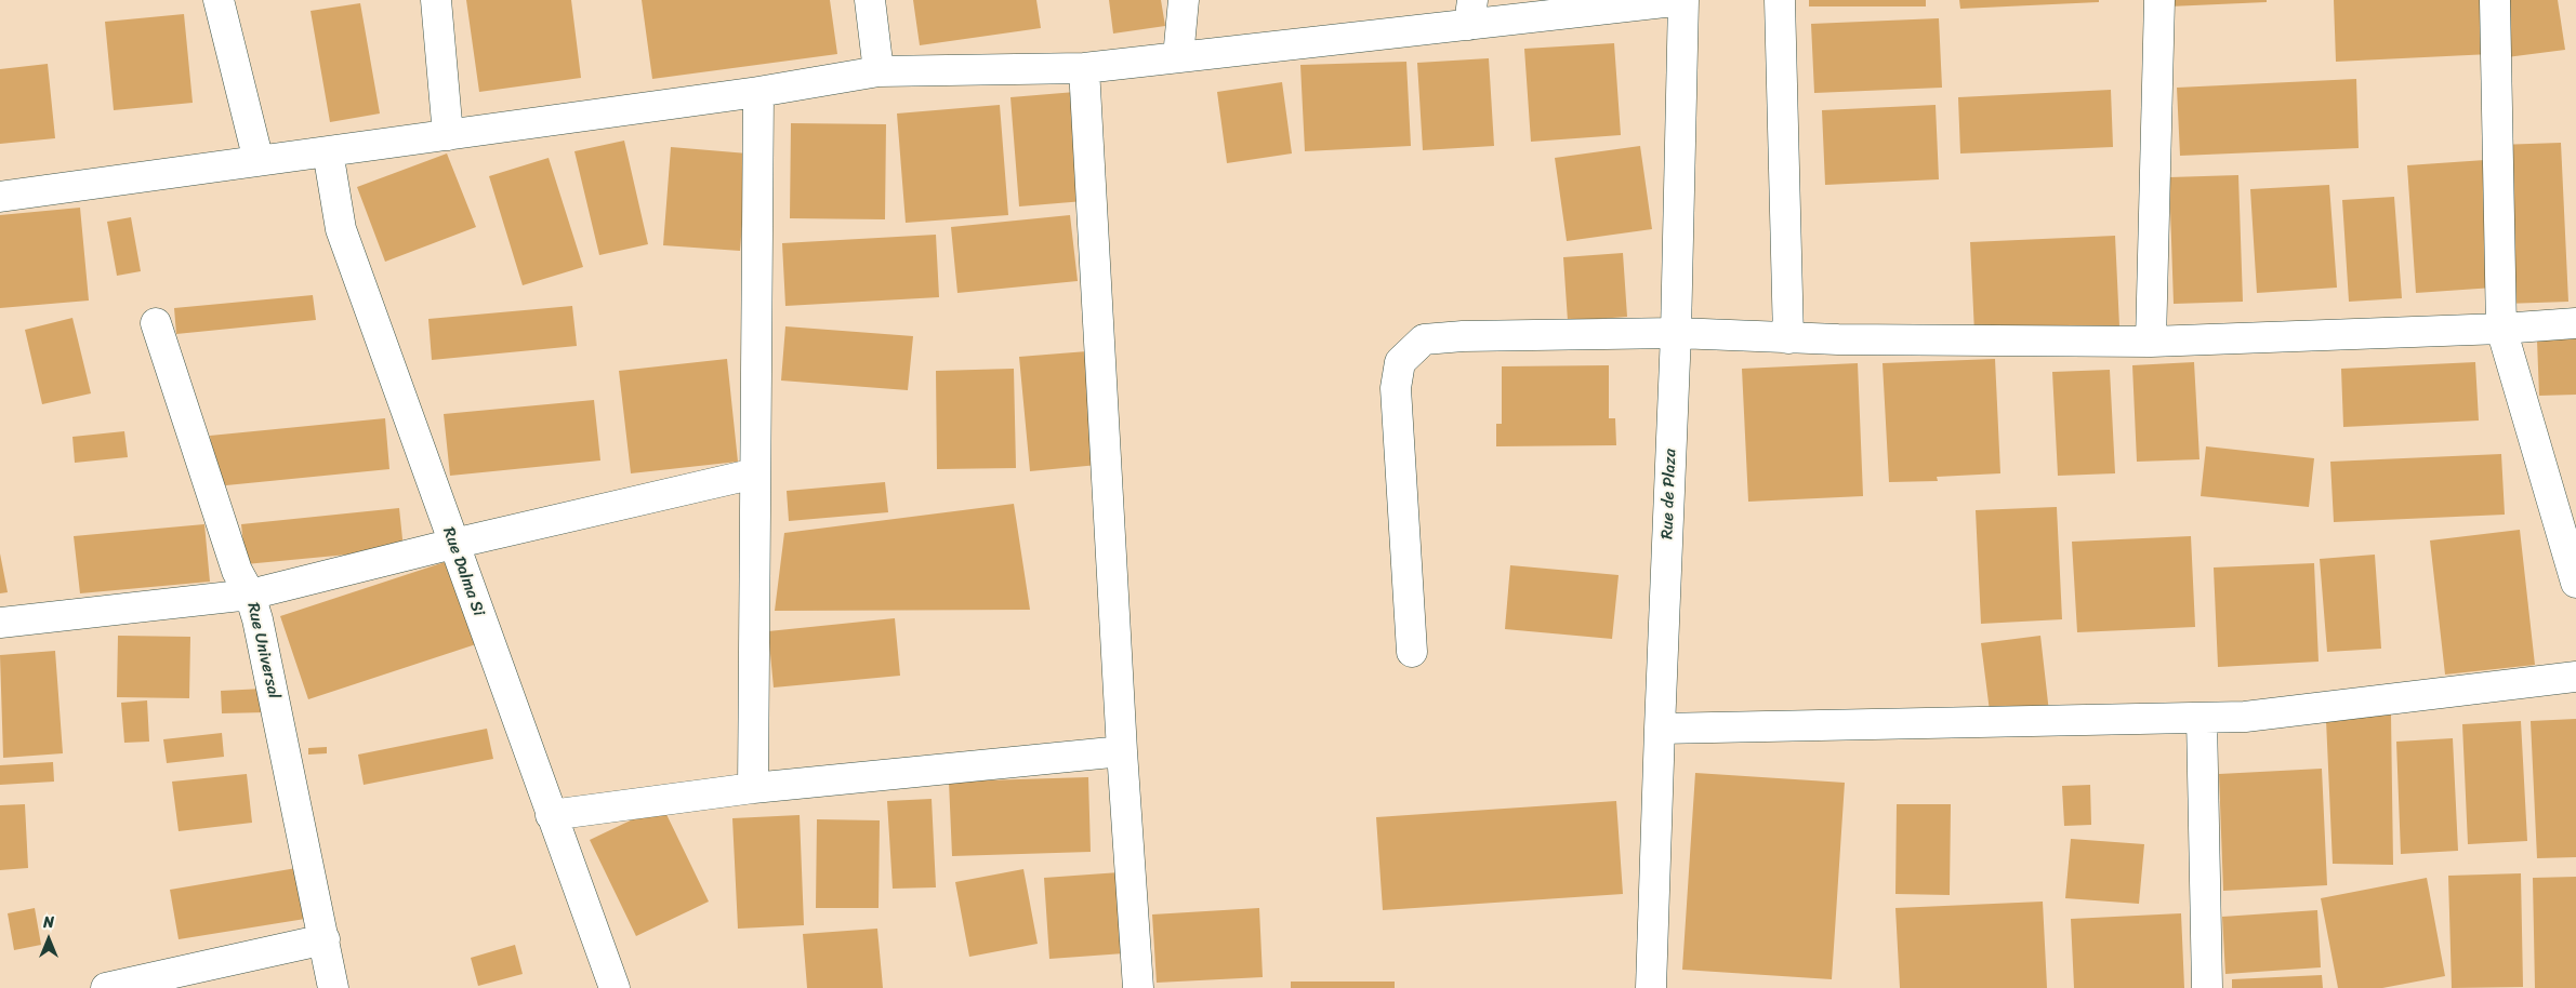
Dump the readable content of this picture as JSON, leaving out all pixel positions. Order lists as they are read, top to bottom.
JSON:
{
  "streets": {
    "street": ["Rue de Plaza", "Rue Dalma Si", "Rue Universal"]
  },
  "north": "top"
}
